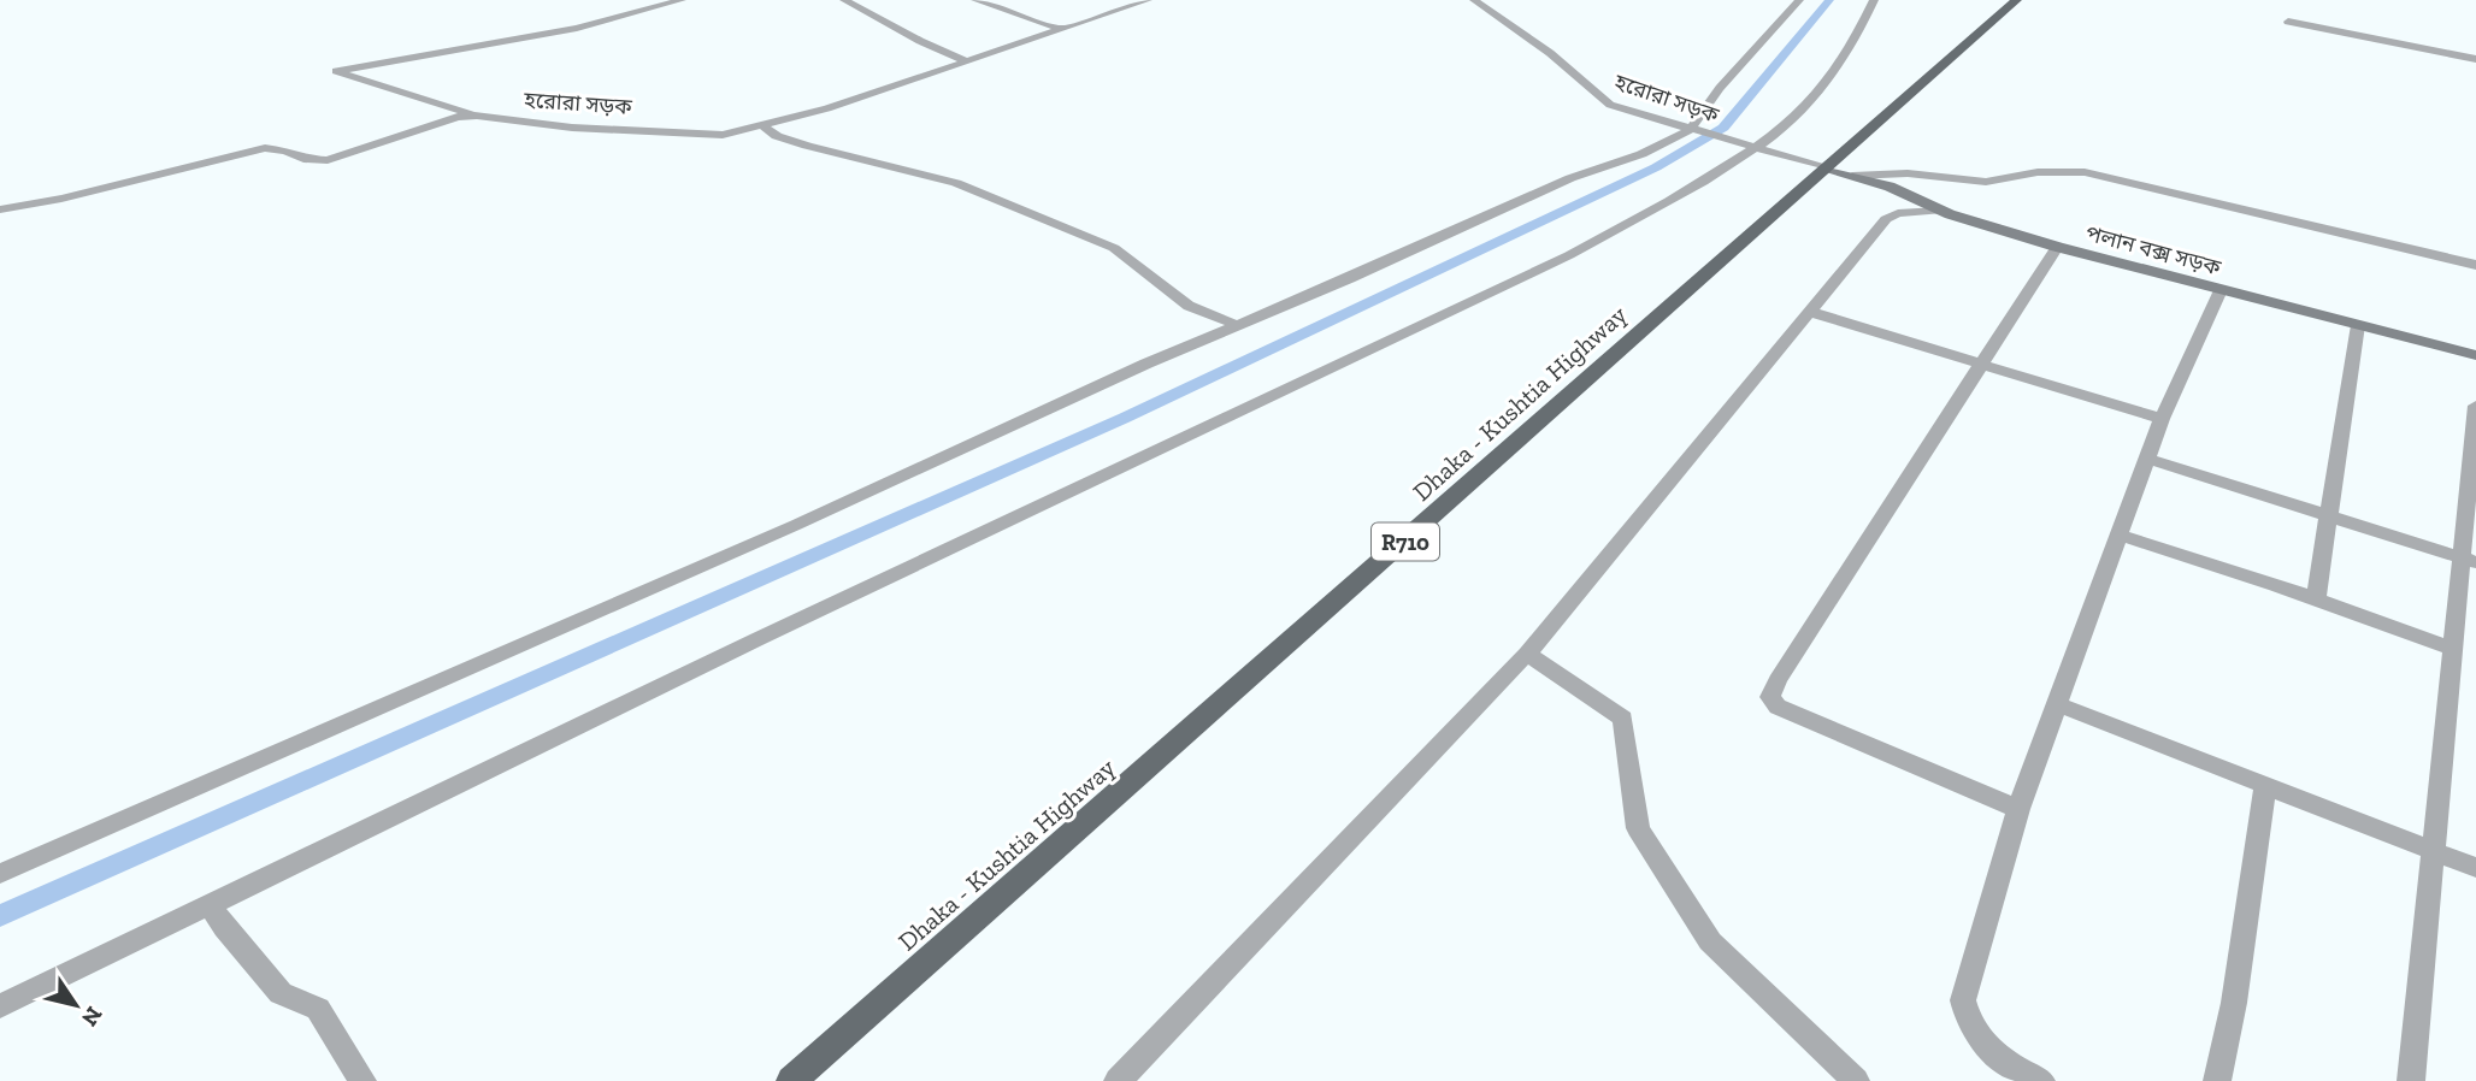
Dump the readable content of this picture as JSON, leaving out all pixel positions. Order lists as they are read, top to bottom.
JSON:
{
  "streets": {
    "main road": ["পলান বক্স সড়ক", "Dhaka - Kushtia Highway", "R710"],
    "street": ["হরোরা সড়ক"]
  },
  "crossings": [
    ["হরোরা সড়ক", "পলান বক্স সড়ক"],
    ["হরোরা সড়ক", "Dhaka - Kushtia Highway"],
    ["পলান বক্স সড়ক", "Dhaka - Kushtia Highway"]
  ],
  "north": "bottom right"
}
